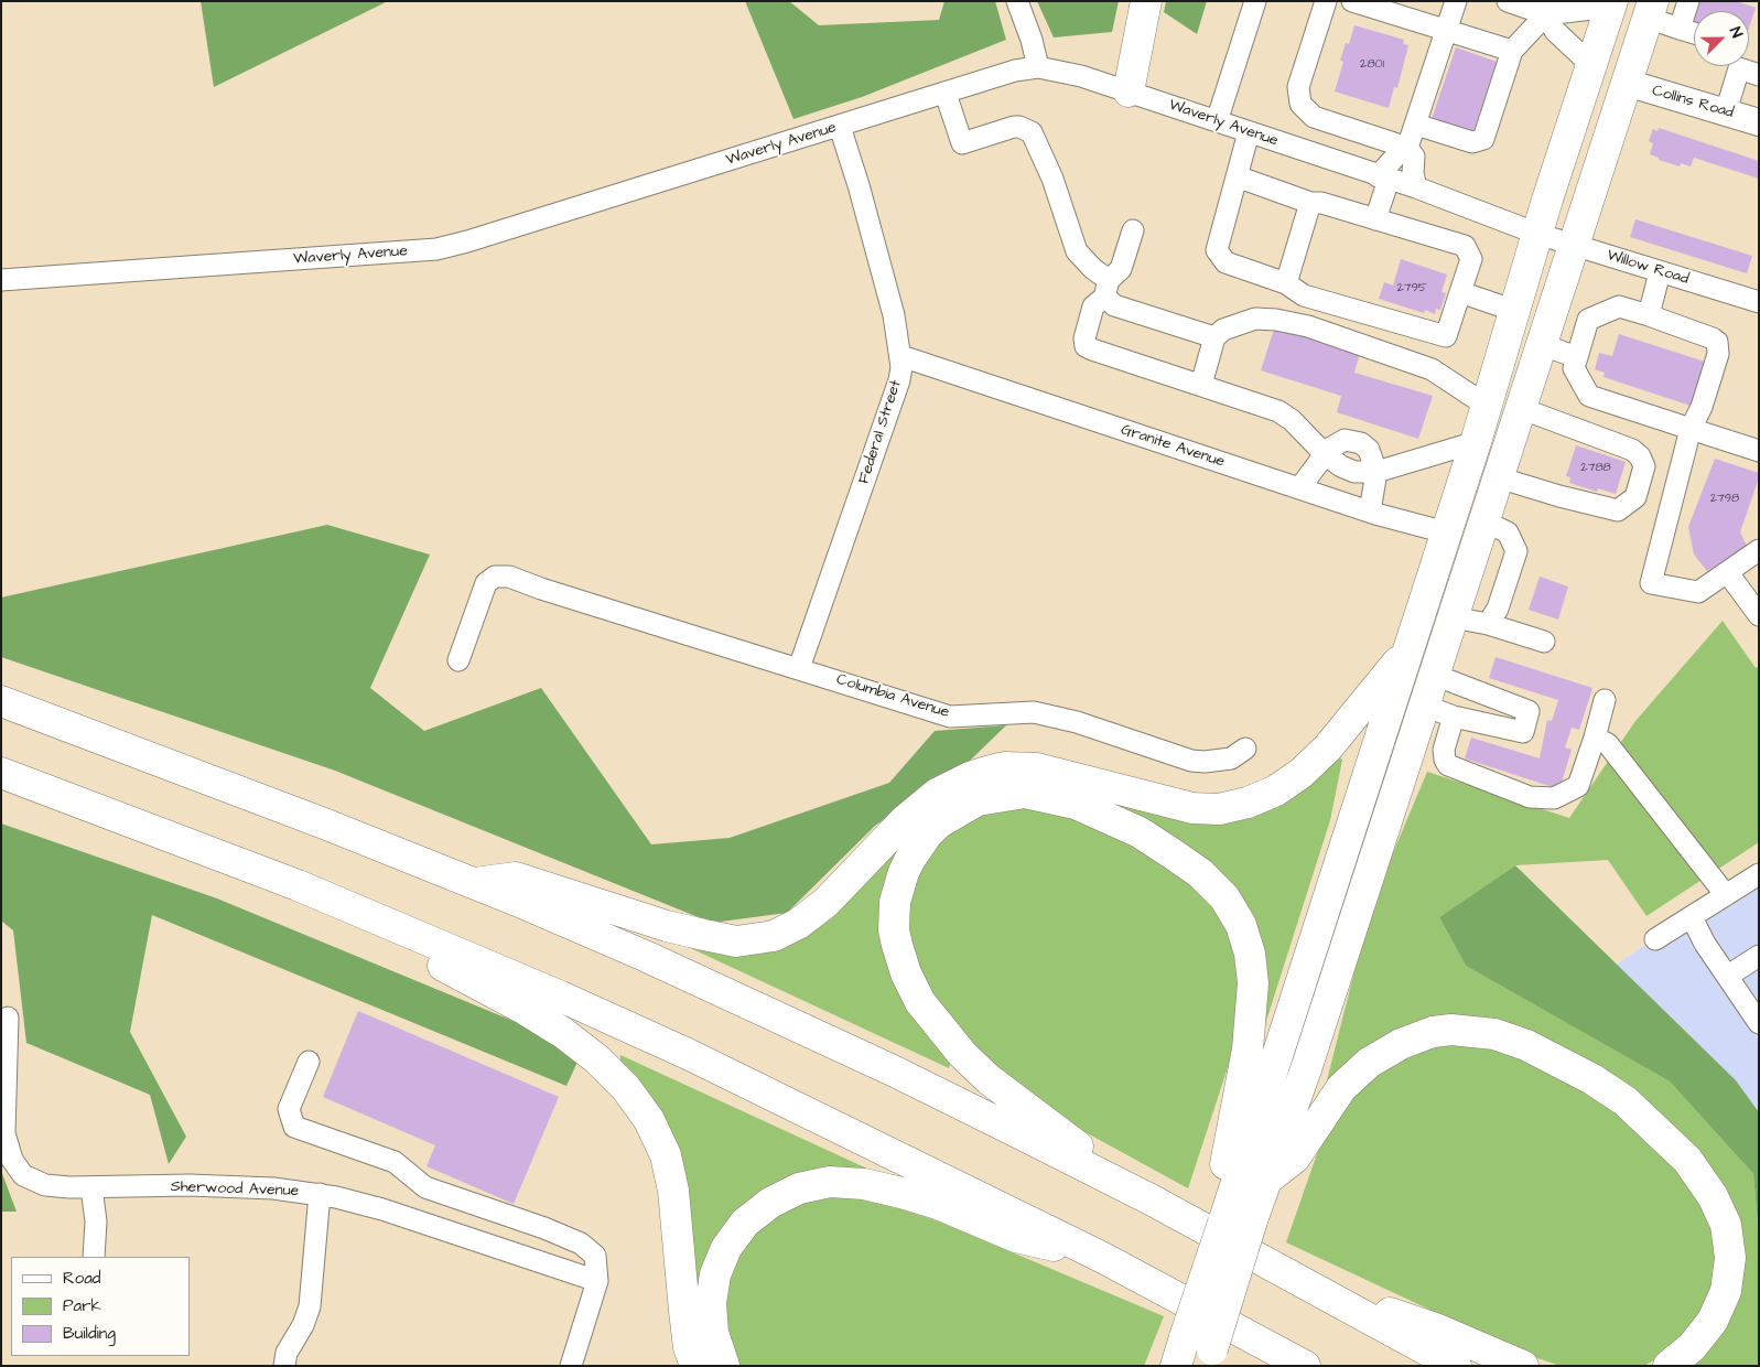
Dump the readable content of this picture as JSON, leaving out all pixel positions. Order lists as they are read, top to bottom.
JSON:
{
  "streets": {
    "main road": ["Collins Road"],
    "street": [
      "Waverly Avenue",
      "Willow Road",
      "Federal Street",
      "Granite Avenue",
      "Columbia Avenue",
      "Sherwood Avenue"
    ]
  },
  "crossings": [
    ["Waverly Avenue", "Willow Road"],
    ["Waverly Avenue", "Federal Street"],
    ["Federal Street", "Granite Avenue"],
    ["Federal Street", "Columbia Avenue"]
  ],
  "house_numbers": [
    "2801",
    "2795",
    "2788",
    "2798"
  ],
  "legend": ["Road", "Park", "Building"],
  "north": "top right"
}
